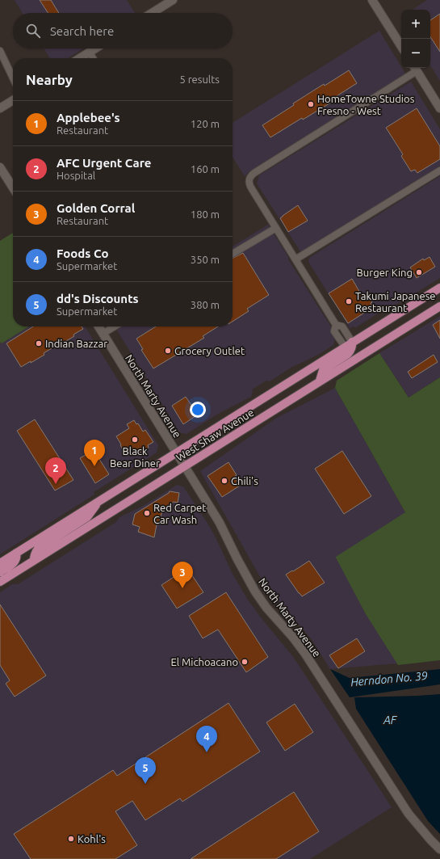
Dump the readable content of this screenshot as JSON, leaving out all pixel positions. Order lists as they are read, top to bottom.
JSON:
{
  "streets": {
    "main road": ["West Shaw Avenue"],
    "street": ["North Marty Avenue"]
  },
  "crossings": [
    ["North Marty Avenue", "West Shaw Avenue"]
  ],
  "water": ["Herndon No. 39", "AF"],
  "places": [
    "HomeTowne Studios Fresno - West",
    "Burger King",
    "Takumi Japanese Restaurant",
    "Indian Bazzar",
    "Grocery Outlet",
    "Black Bear Diner",
    "Chili's",
    "Red Carpet Car Wash",
    "El Michoacano",
    "Kohl's"
  ],
  "page": {
    "map_buttons": ["+", "−"],
    "search": "Search here",
    "heading": ["Nearby", "5 results"],
    "list": [
      {
        "mark": "1",
        "name": "Applebee's",
        "note": "Restaurant",
        "value": "120 m"
      },
      {
        "mark": "2",
        "name": "AFC Urgent Care",
        "note": "Hospital",
        "value": "160 m"
      },
      {
        "mark": "3",
        "name": "Golden Corral",
        "note": "Restaurant",
        "value": "180 m"
      },
      {
        "mark": "4",
        "name": "Foods Co",
        "note": "Supermarket",
        "value": "350 m"
      },
      {
        "mark": "5",
        "name": "dd's Discounts",
        "note": "Supermarket",
        "value": "380 m"
      }
    ],
    "pins": [
      "1",
      "2",
      "3",
      "4",
      "5"
    ]
  }
}
